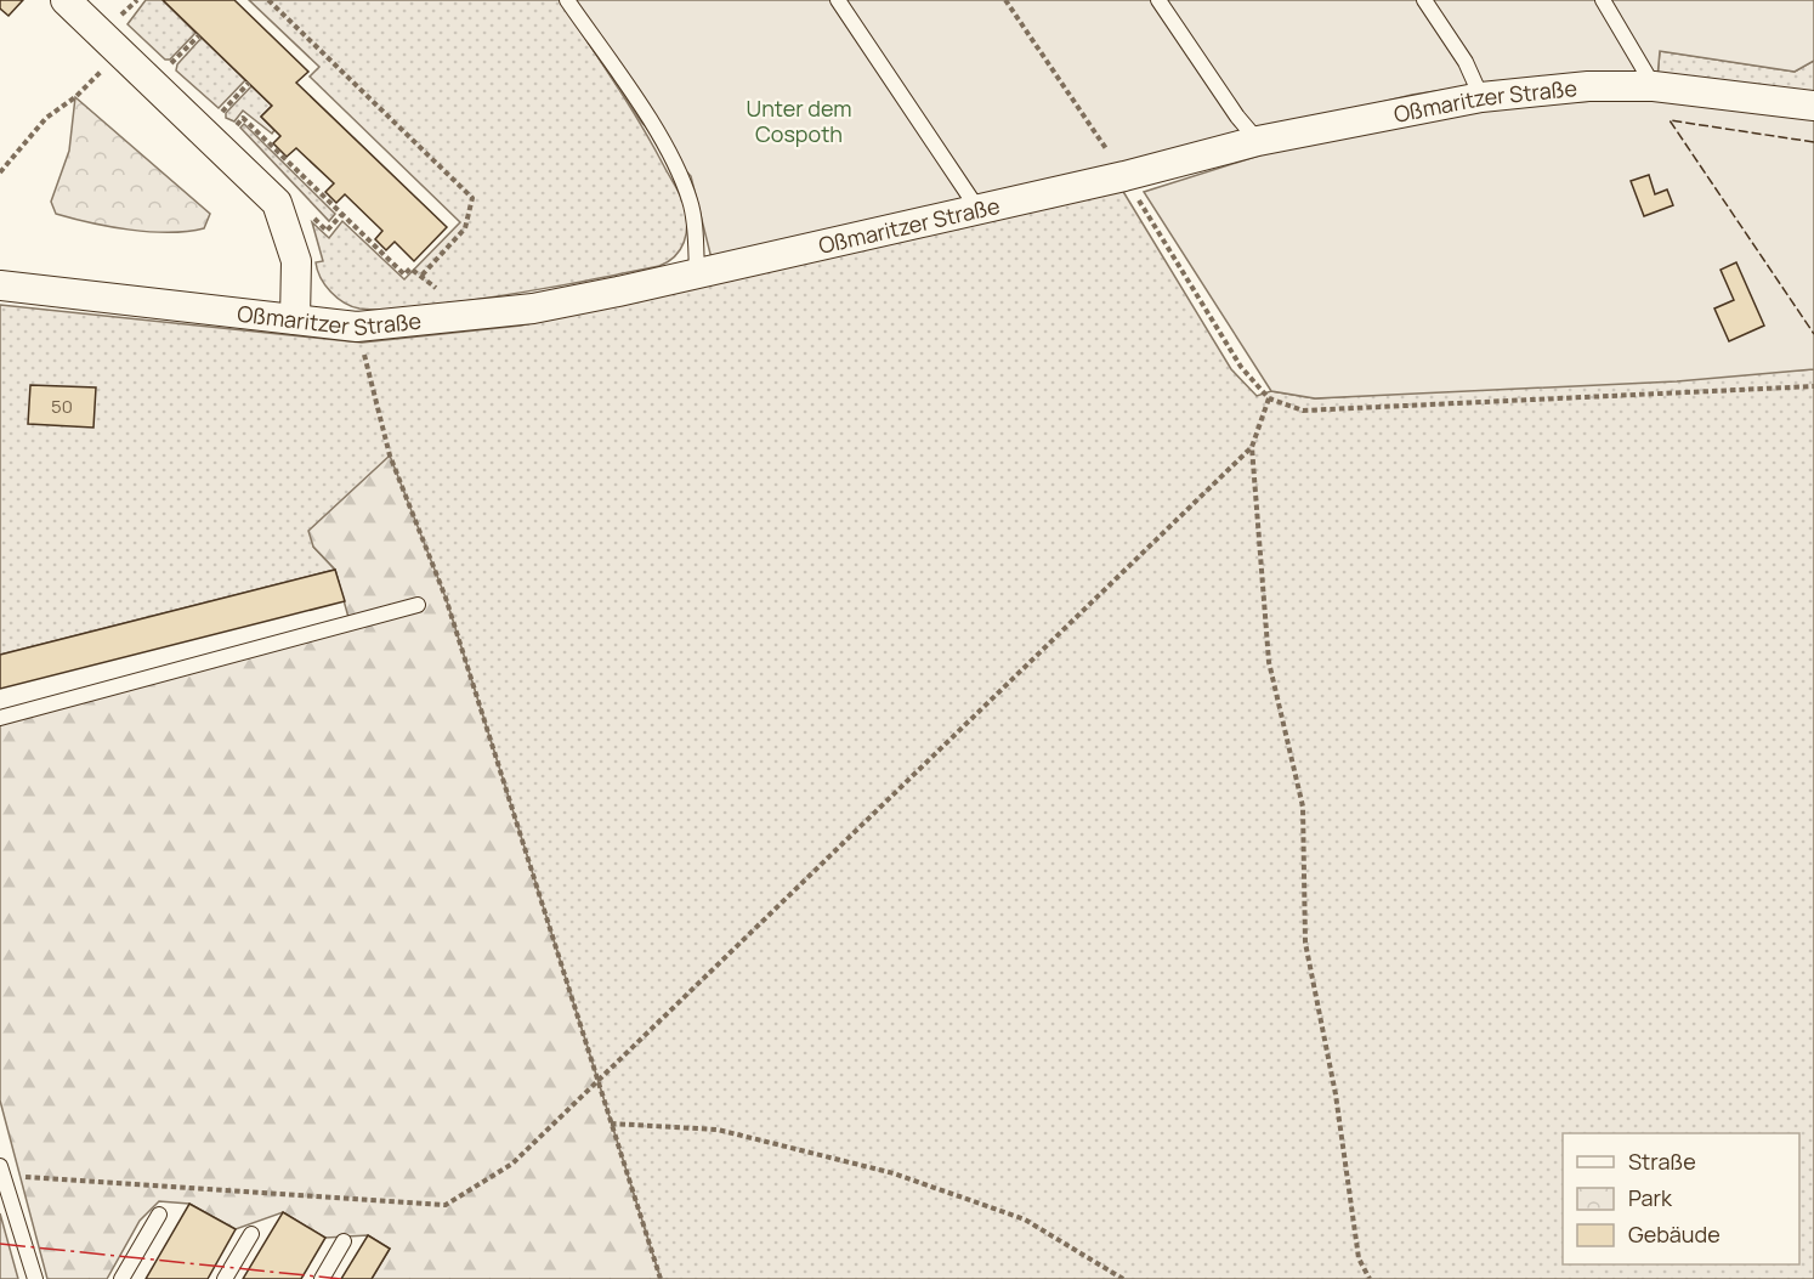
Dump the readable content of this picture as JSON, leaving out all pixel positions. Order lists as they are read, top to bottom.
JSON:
{
  "streets": {
    "street": ["Oßmaritzer Straße"]
  },
  "parks": ["Unter dem Cospoth"],
  "house_numbers": ["50"],
  "legend": ["Straße", "Park", "Gebäude"]
}
